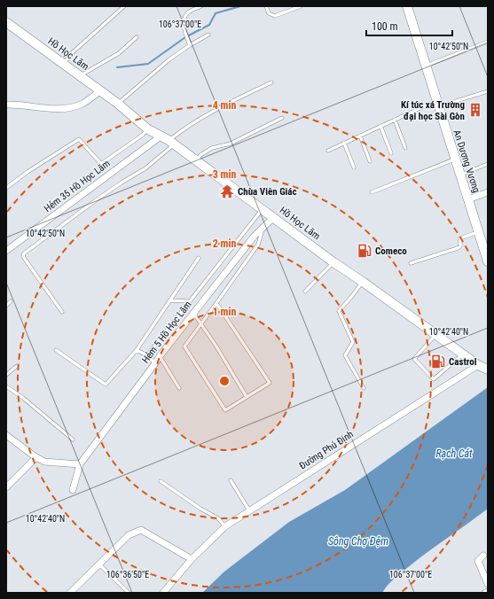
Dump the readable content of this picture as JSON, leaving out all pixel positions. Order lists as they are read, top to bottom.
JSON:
{
  "streets": {
    "main road": ["Hồ Học Lãm", "An Dương Vương"],
    "street": ["Hẻm 35 Hồ Học Lãm", "Hẻm 5 Hồ Học Lãm", "Đường Phú Định"]
  },
  "crossings": [
    ["Hồ Học Lãm", "Hẻm 35 Hồ Học Lãm"],
    ["Hồ Học Lãm", "Hẻm 5 Hồ Học Lãm"],
    ["Hồ Học Lãm", "Đường Phú Định"]
  ],
  "water": ["Rạch Cát", "Sông Chợ Đệm"],
  "places": {
    "building": ["Kí túc xá Trường đại học Sài Gòn"],
    "temple": ["Chùa Viên Giác"],
    "fuel station": ["Comeco", "Castrol"]
  },
  "scale_bar": "100 m",
  "coordinates": [
    "106°37'00\"E",
    "10°42'50\"N",
    "10°42'40\"N",
    "106°36'50\"E"
  ],
  "rings": [
    "4 min",
    "3 min",
    "2 min",
    "1 min"
  ]
}
